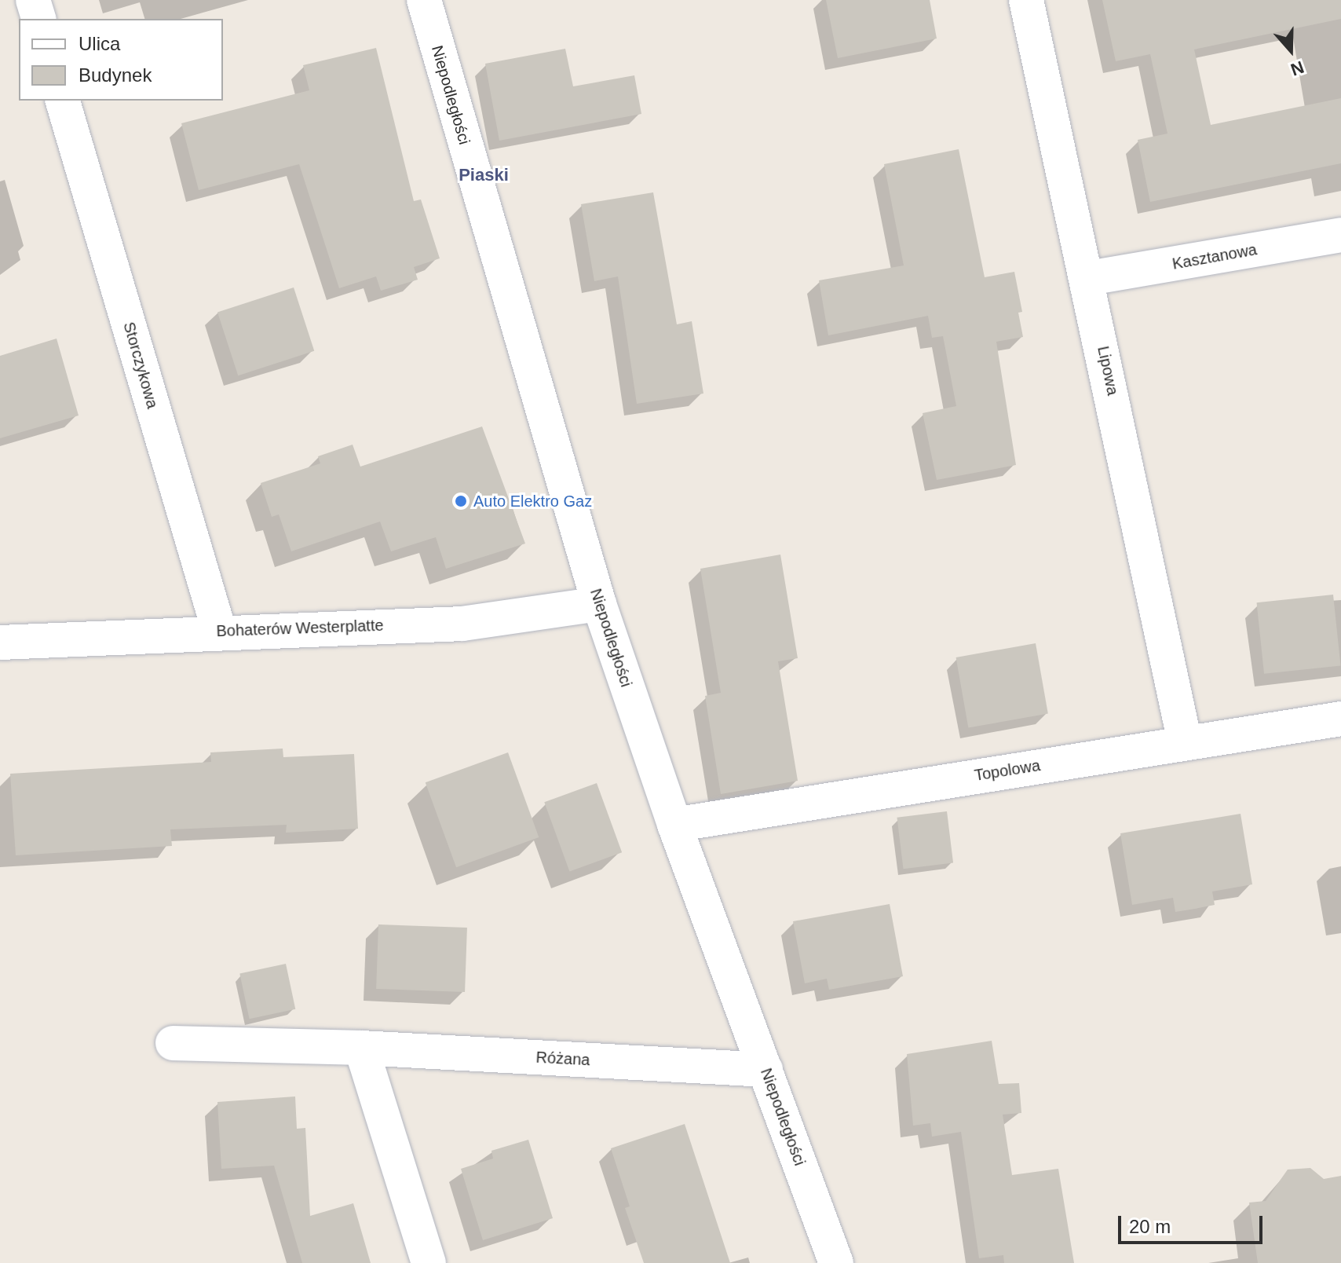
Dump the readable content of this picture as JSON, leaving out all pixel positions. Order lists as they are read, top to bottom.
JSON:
{
  "streets": {
    "street": [
      "Niepodległości",
      "Kasztanowa",
      "Storczykowa",
      "Lipowa",
      "Bohaterów Westerplatte",
      "Topolowa",
      "Różana"
    ]
  },
  "crossings": [
    ["Niepodległości", "Bohaterów Westerplatte"],
    ["Niepodległości", "Topolowa"],
    ["Niepodległości", "Różana"],
    ["Kasztanowa", "Lipowa"],
    ["Storczykowa", "Bohaterów Westerplatte"],
    ["Lipowa", "Topolowa"]
  ],
  "districts": ["Piaski"],
  "places": ["Auto Elektro Gaz"],
  "legend": ["Ulica", "Budynek"],
  "scale_bar": "20 m",
  "north": "bottom"
}
